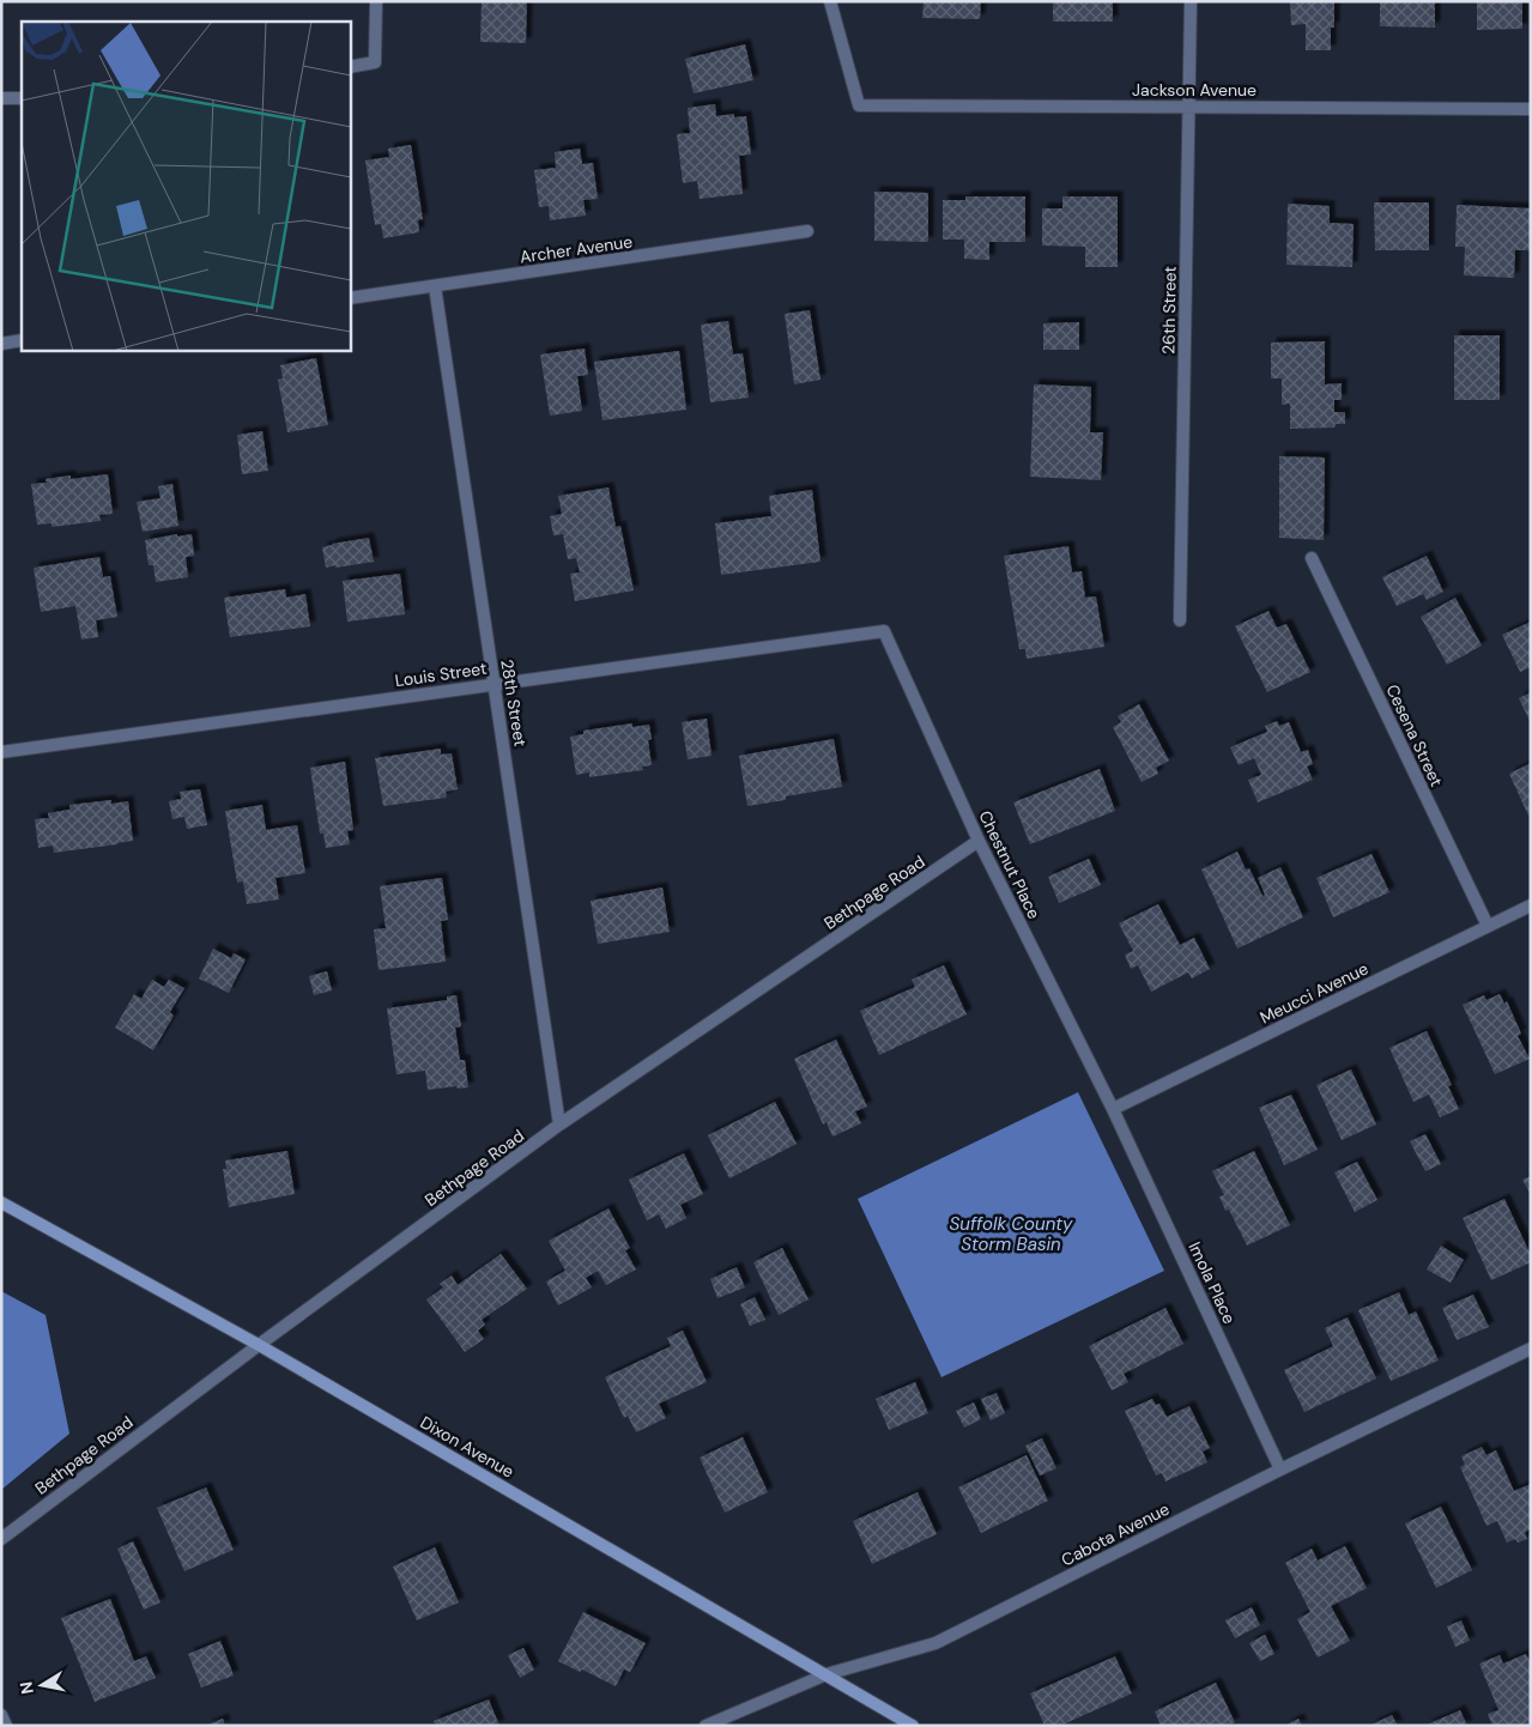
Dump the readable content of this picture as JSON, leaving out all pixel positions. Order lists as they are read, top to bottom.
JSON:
{
  "streets": {
    "main road": ["Dixon Avenue"],
    "street": [
      "Jackson Avenue",
      "Archer Avenue",
      "26th Street",
      "Louis Street",
      "28th Street",
      "Cesena Street",
      "Chestnut Place",
      "Bethpage Road",
      "Meucci Avenue",
      "Imola Place",
      "Cabota Avenue"
    ]
  },
  "crossings": [
    ["Jackson Avenue", "26th Street"],
    ["Archer Avenue", "28th Street"],
    ["Louis Street", "28th Street"],
    ["Louis Street", "Chestnut Place"],
    ["28th Street", "Bethpage Road"],
    ["Cesena Street", "Meucci Avenue"],
    ["Chestnut Place", "Bethpage Road"],
    ["Chestnut Place", "Meucci Avenue"],
    ["Chestnut Place", "Imola Place"],
    ["Bethpage Road", "Dixon Avenue"],
    ["Meucci Avenue", "Imola Place"],
    ["Imola Place", "Cabota Avenue"],
    ["Dixon Avenue", "Cabota Avenue"]
  ],
  "water": ["Suffolk County Storm Basin"],
  "north": "left"
}
